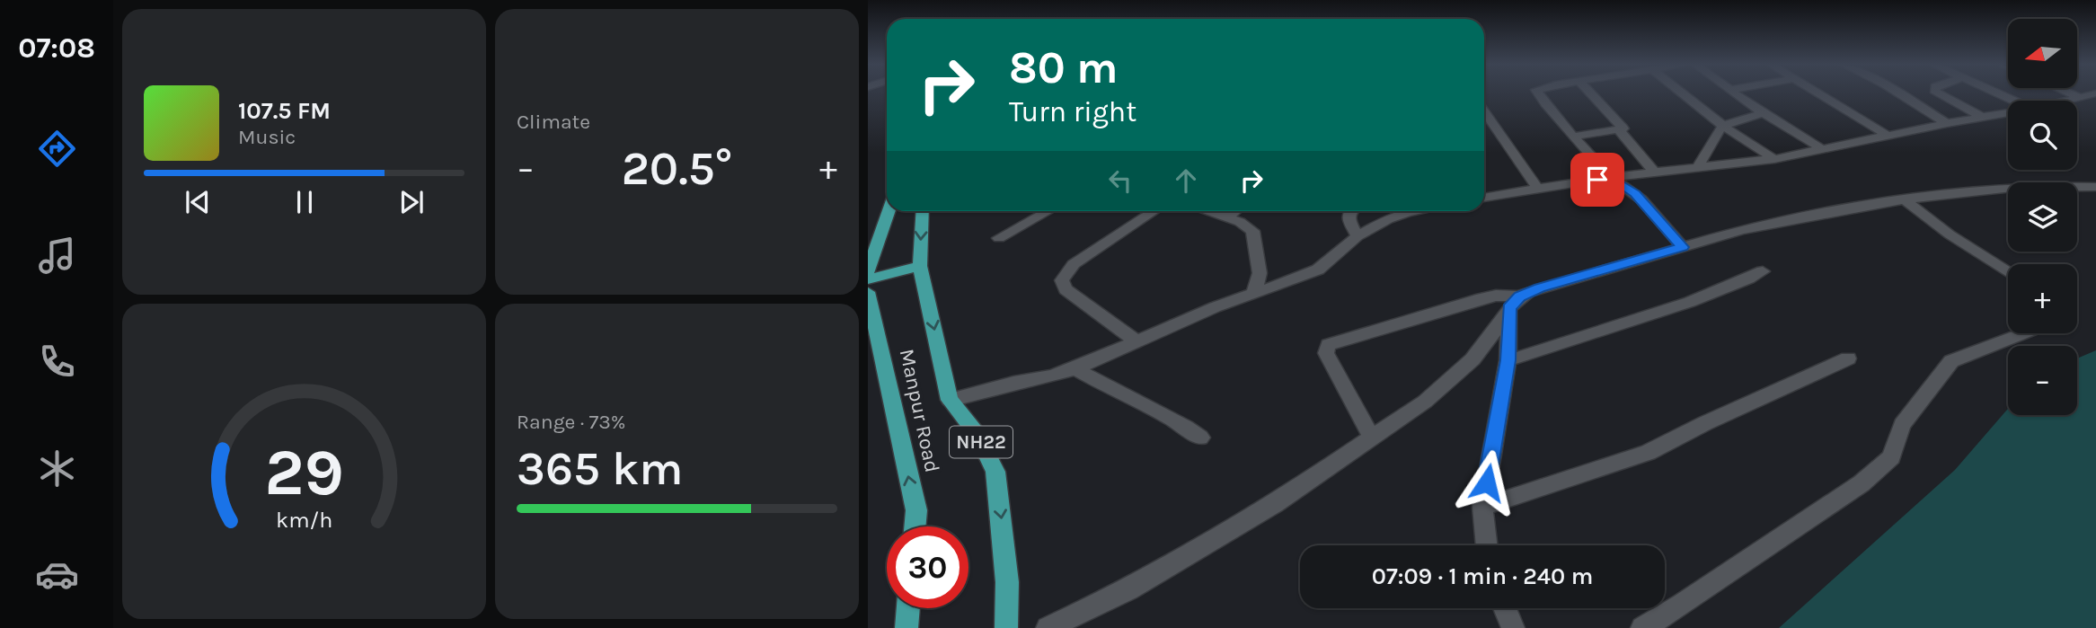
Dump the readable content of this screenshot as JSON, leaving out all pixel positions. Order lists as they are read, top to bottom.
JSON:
{
  "streets": {
    "main road": ["Manpur Road", "NH22"]
  },
  "north": "left",
  "page": {
    "tabs": "07:08",
    "tile": [
      "Climate",
      ["Range · 73%", "365 km"]
    ],
    "map_buttons": ["+", "−"],
    "turn": ["80 m", "Turn right"],
    "song": ["107.5 FM", "Music"],
    "heat": ["−", "20.5°", "+"],
    "limit": "30",
    "trip": "07:09 · 1 min · 240 m",
    "gauge": ["29", "km/h"]
  }
}
